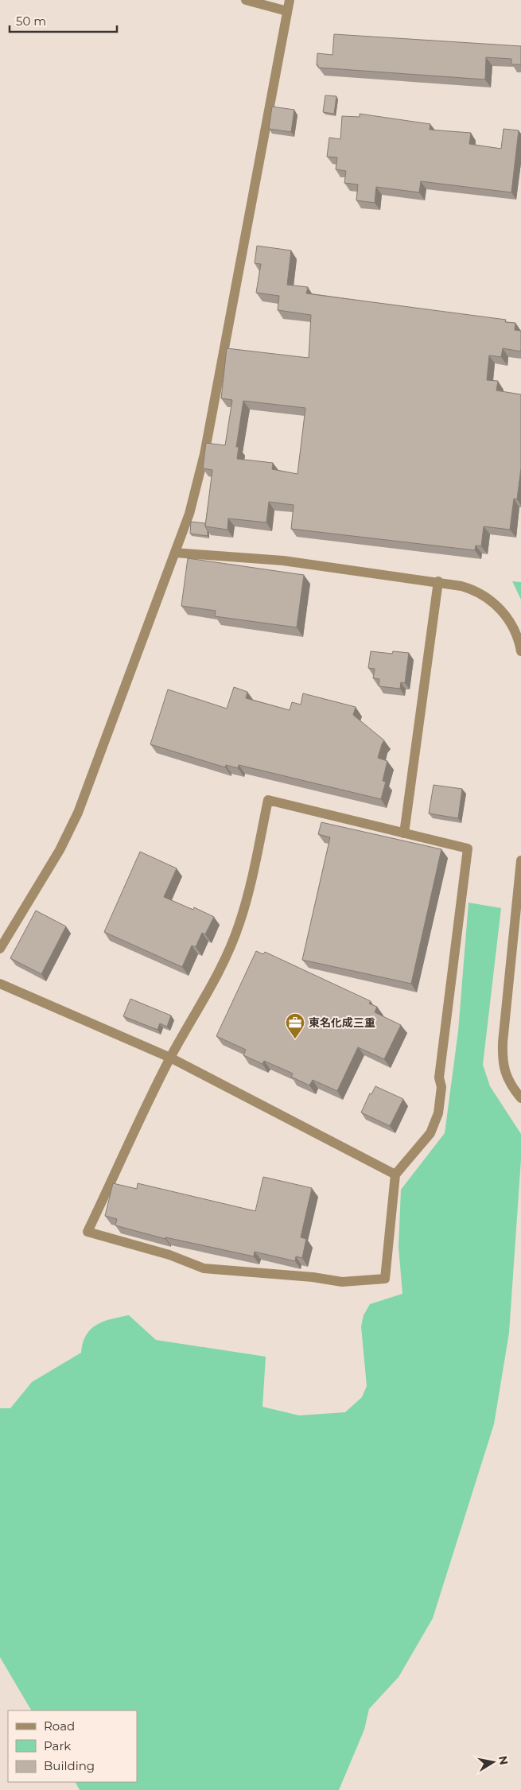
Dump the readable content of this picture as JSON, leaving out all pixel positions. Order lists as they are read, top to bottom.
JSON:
{
  "places": {
    "office": ["東名化成三重"]
  },
  "legend": ["Road", "Park", "Building"],
  "scale_bar": "50 m",
  "north": "right"
}
